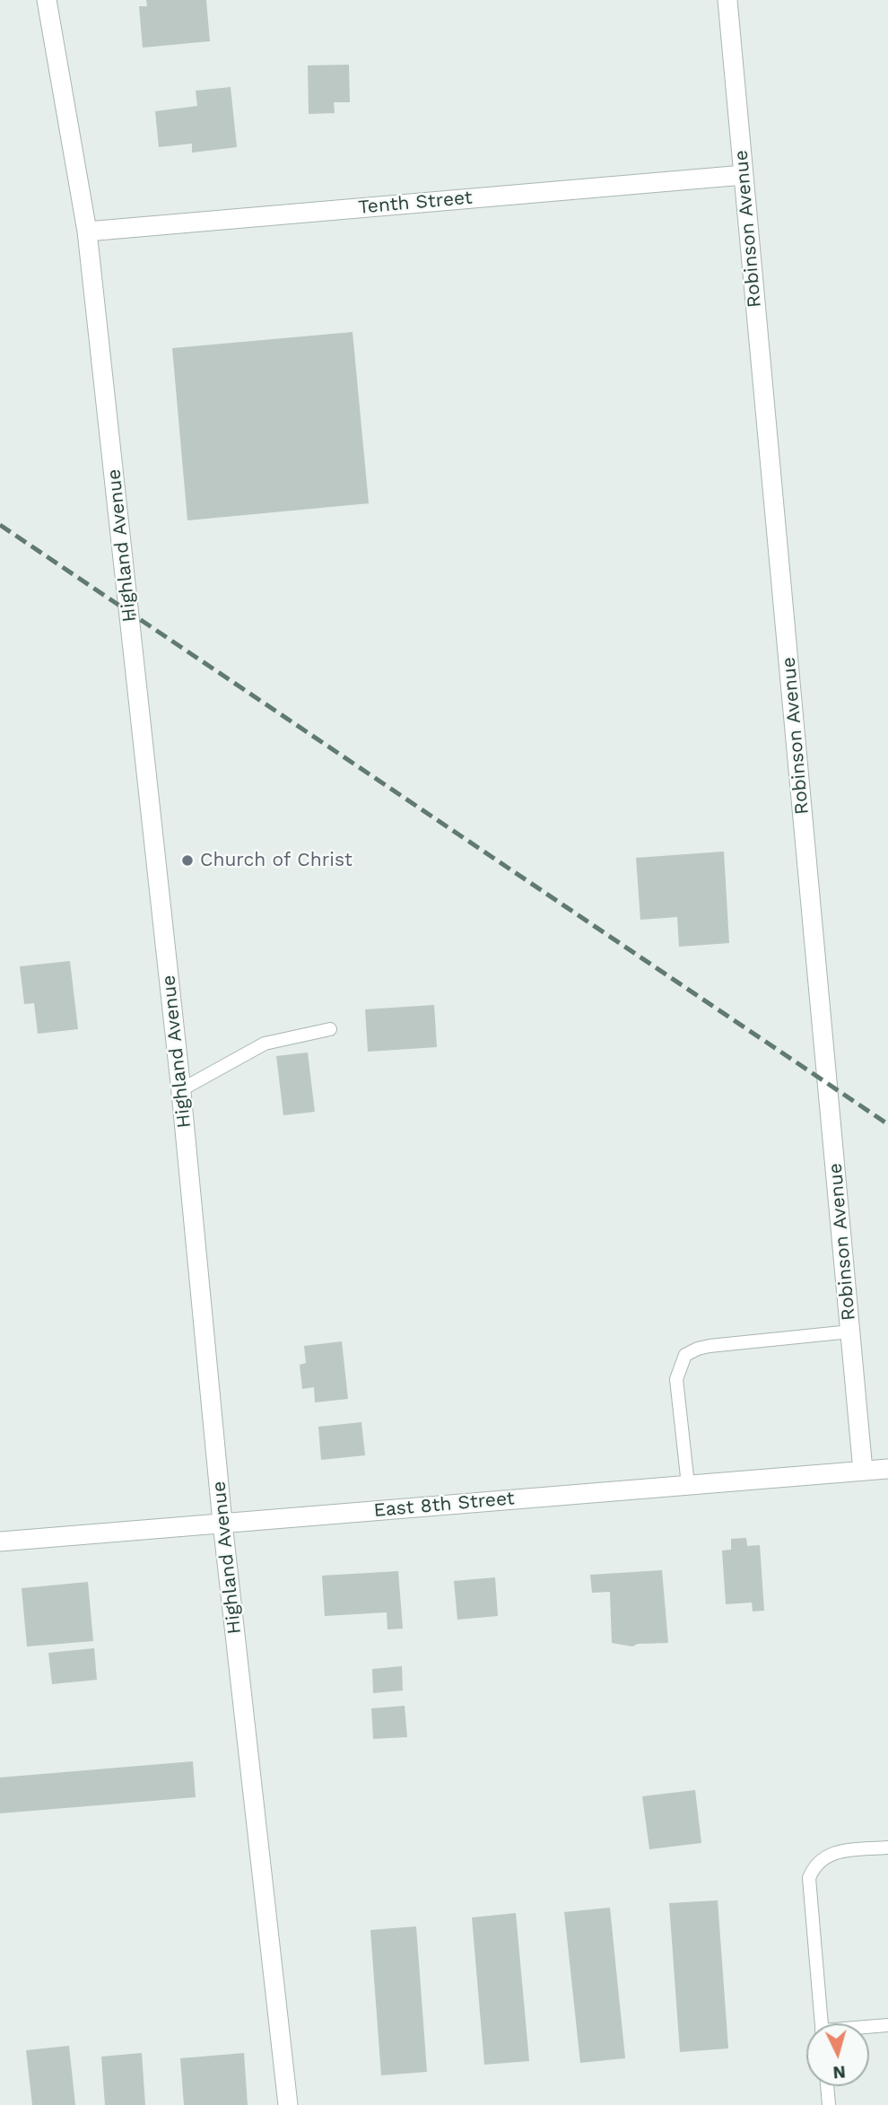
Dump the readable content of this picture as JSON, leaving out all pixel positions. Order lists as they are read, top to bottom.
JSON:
{
  "streets": {
    "street": [
      "Tenth Street",
      "Robinson Avenue",
      "Highland Avenue",
      "East 8th Street"
    ]
  },
  "crossings": [
    ["Tenth Street", "Robinson Avenue"],
    ["Tenth Street", "Highland Avenue"],
    ["Robinson Avenue", "East 8th Street"],
    ["Highland Avenue", "East 8th Street"]
  ],
  "places": ["Church of Christ"],
  "north": "bottom"
}
